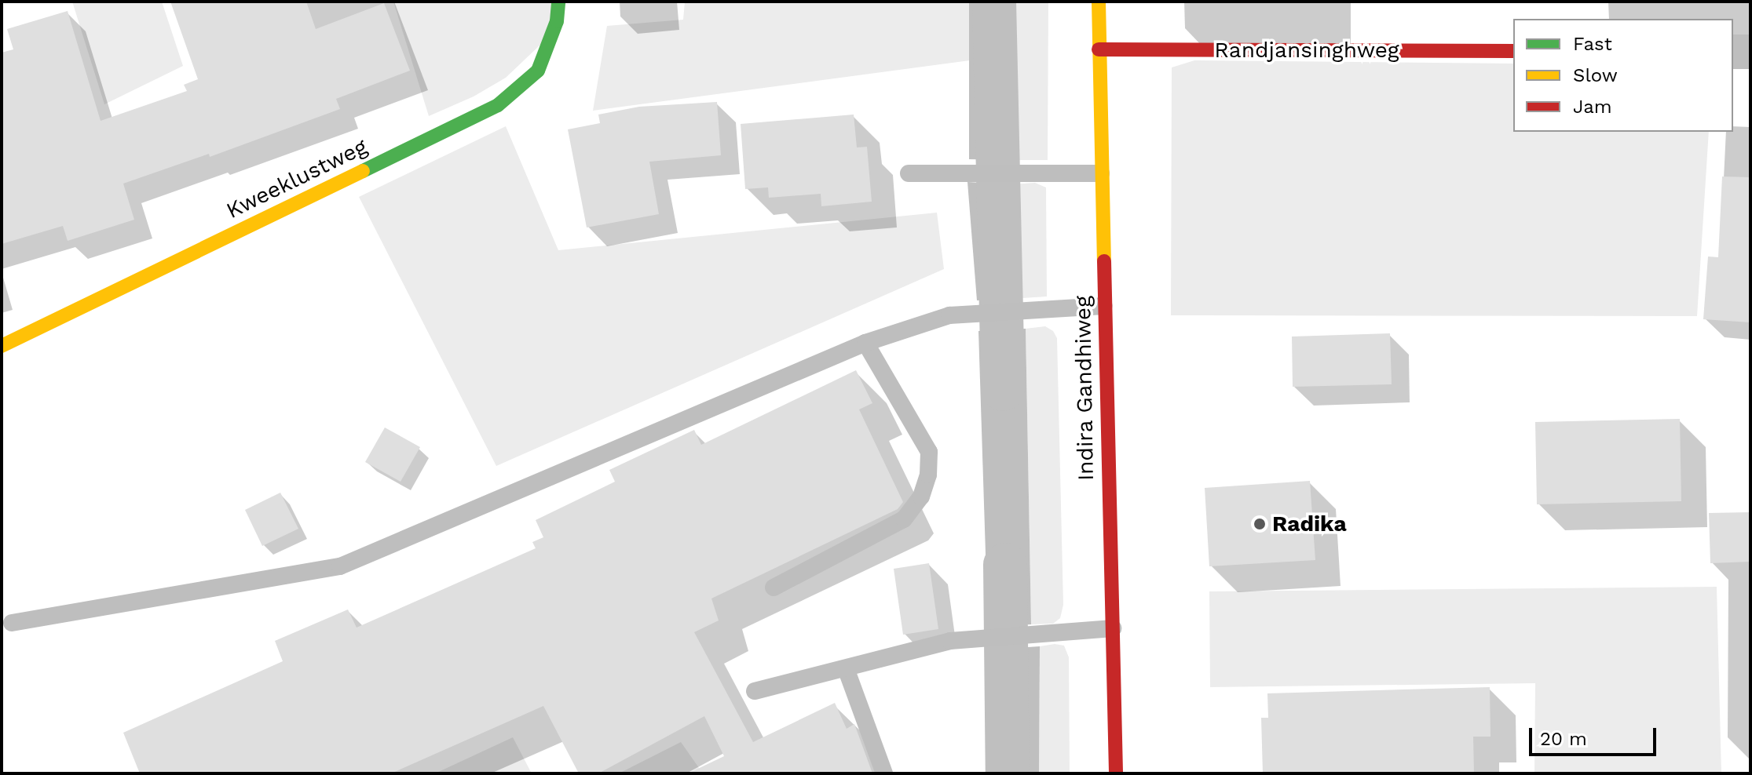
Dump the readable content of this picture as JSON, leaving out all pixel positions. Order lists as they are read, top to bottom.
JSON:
{
  "streets": {
    "street": ["Randjansinghweg", "Kweeklustweg", "Indira Gandhiweg"]
  },
  "crossings": [
    ["Randjansinghweg", "Indira Gandhiweg"]
  ],
  "places": ["Radika"],
  "legend": ["Fast", "Slow", "Jam"],
  "scale_bar": "20 m"
}
